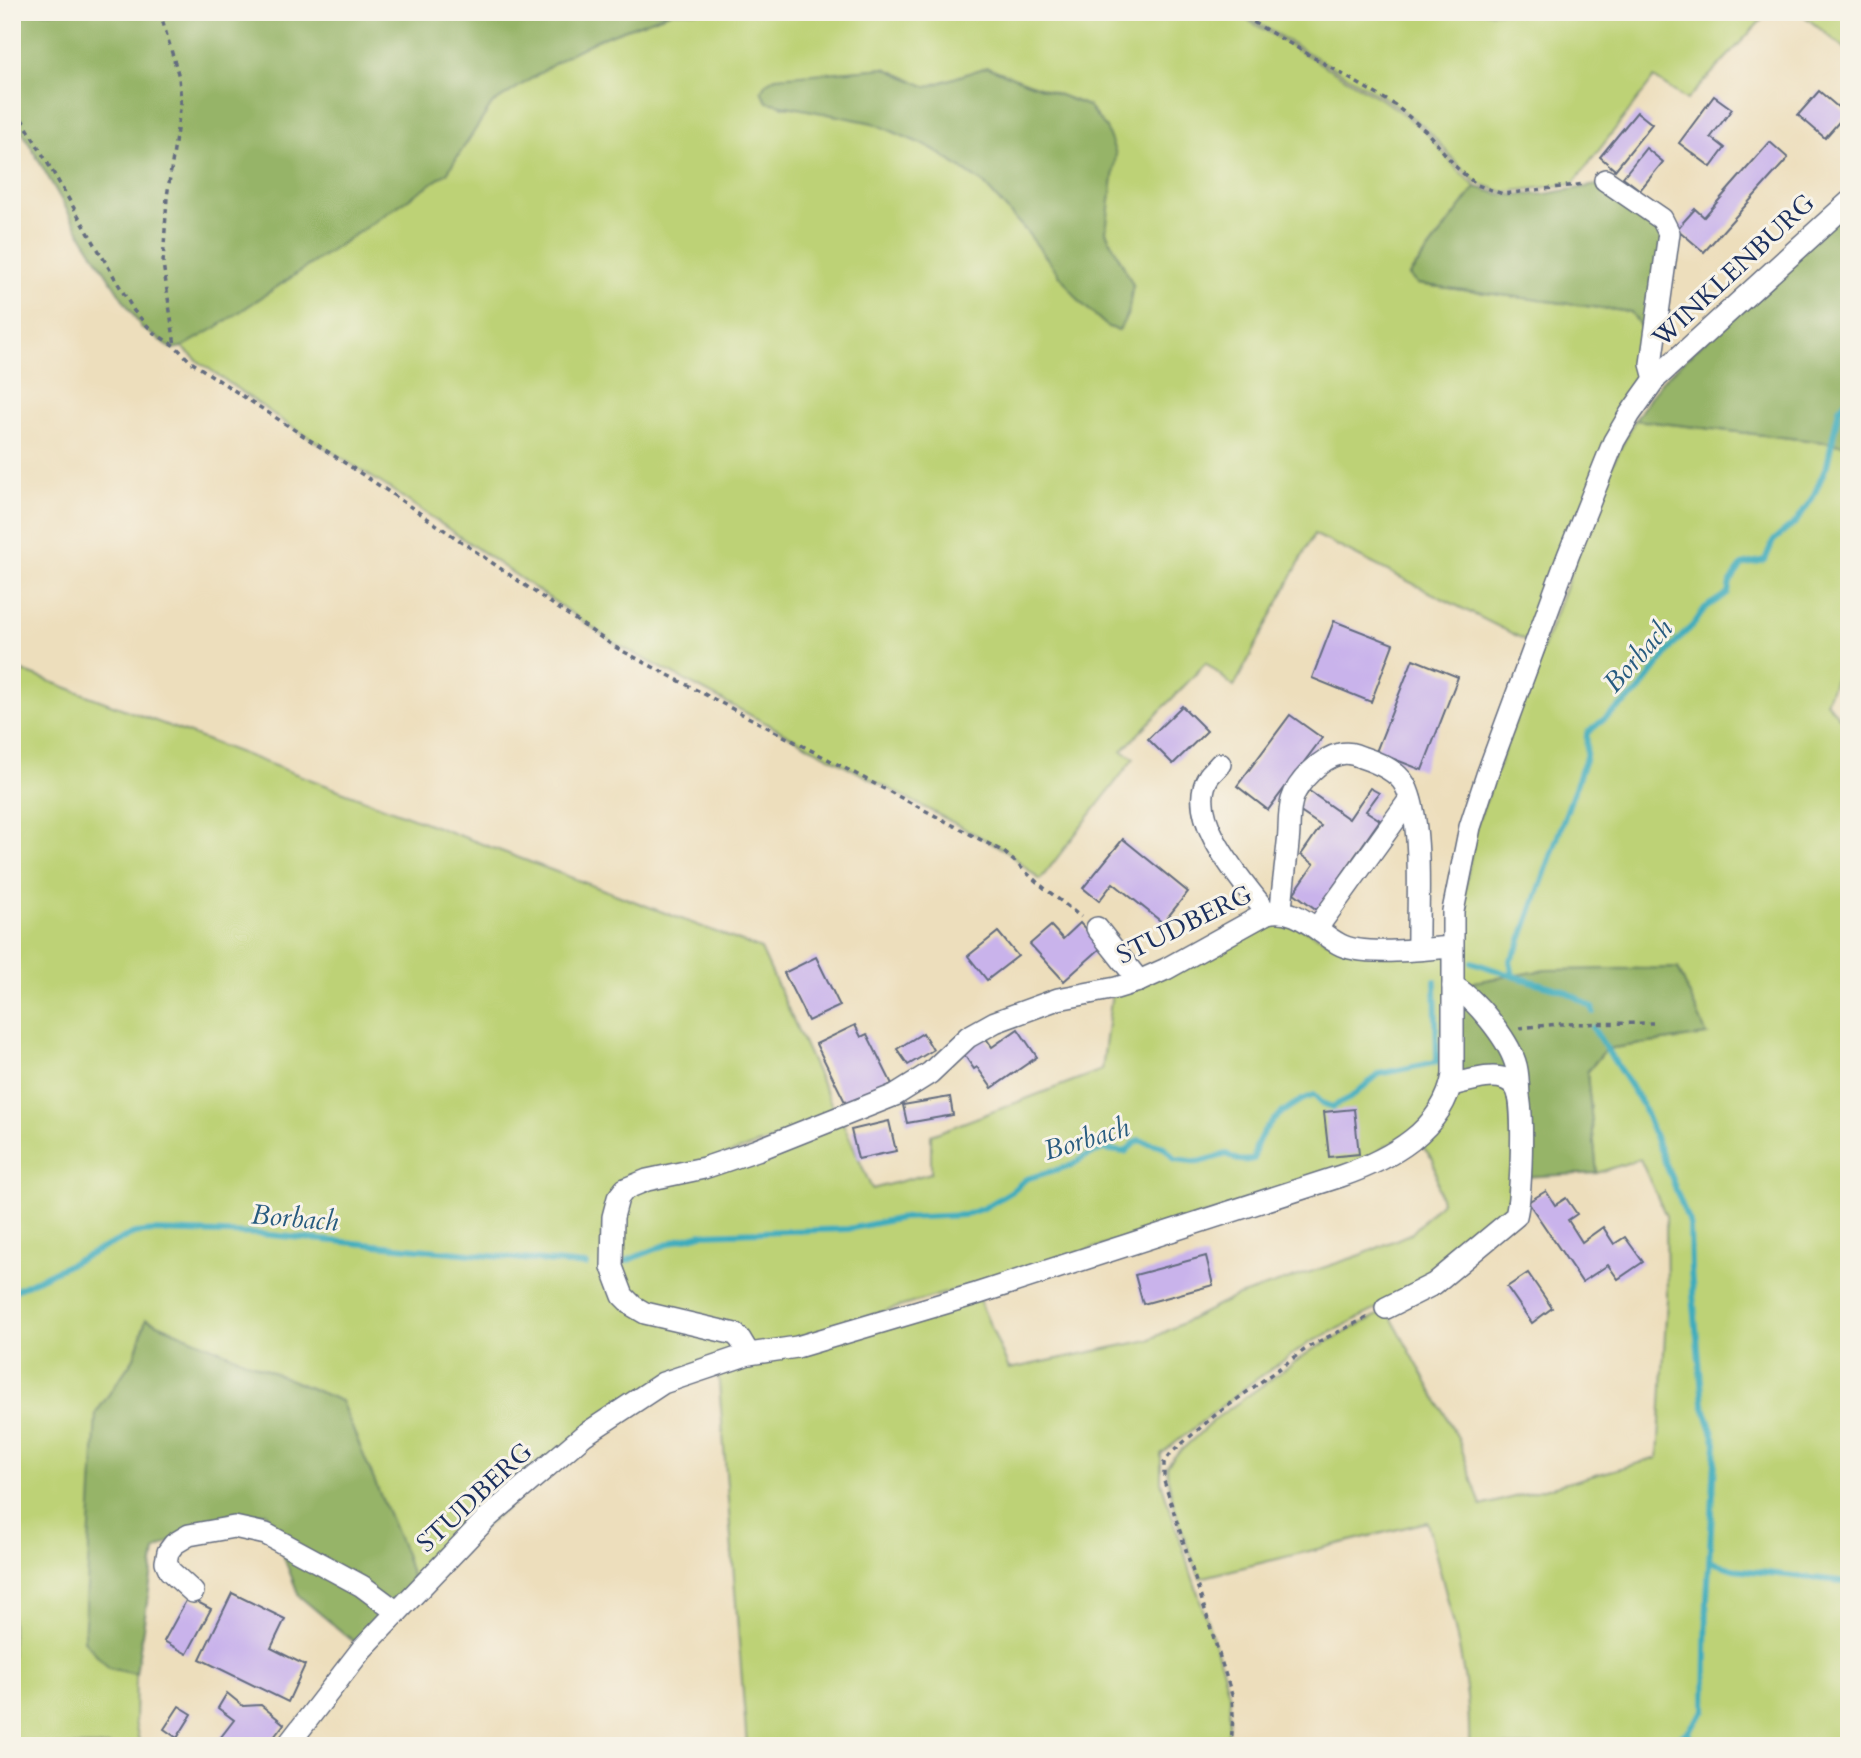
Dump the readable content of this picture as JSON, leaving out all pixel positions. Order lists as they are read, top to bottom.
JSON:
{
  "streets": {
    "street": ["WINKLENBURG", "STUDBERG"]
  },
  "crossings": [
    ["WINKLENBURG", "STUDBERG"]
  ],
  "water": ["Borbach"]
}
